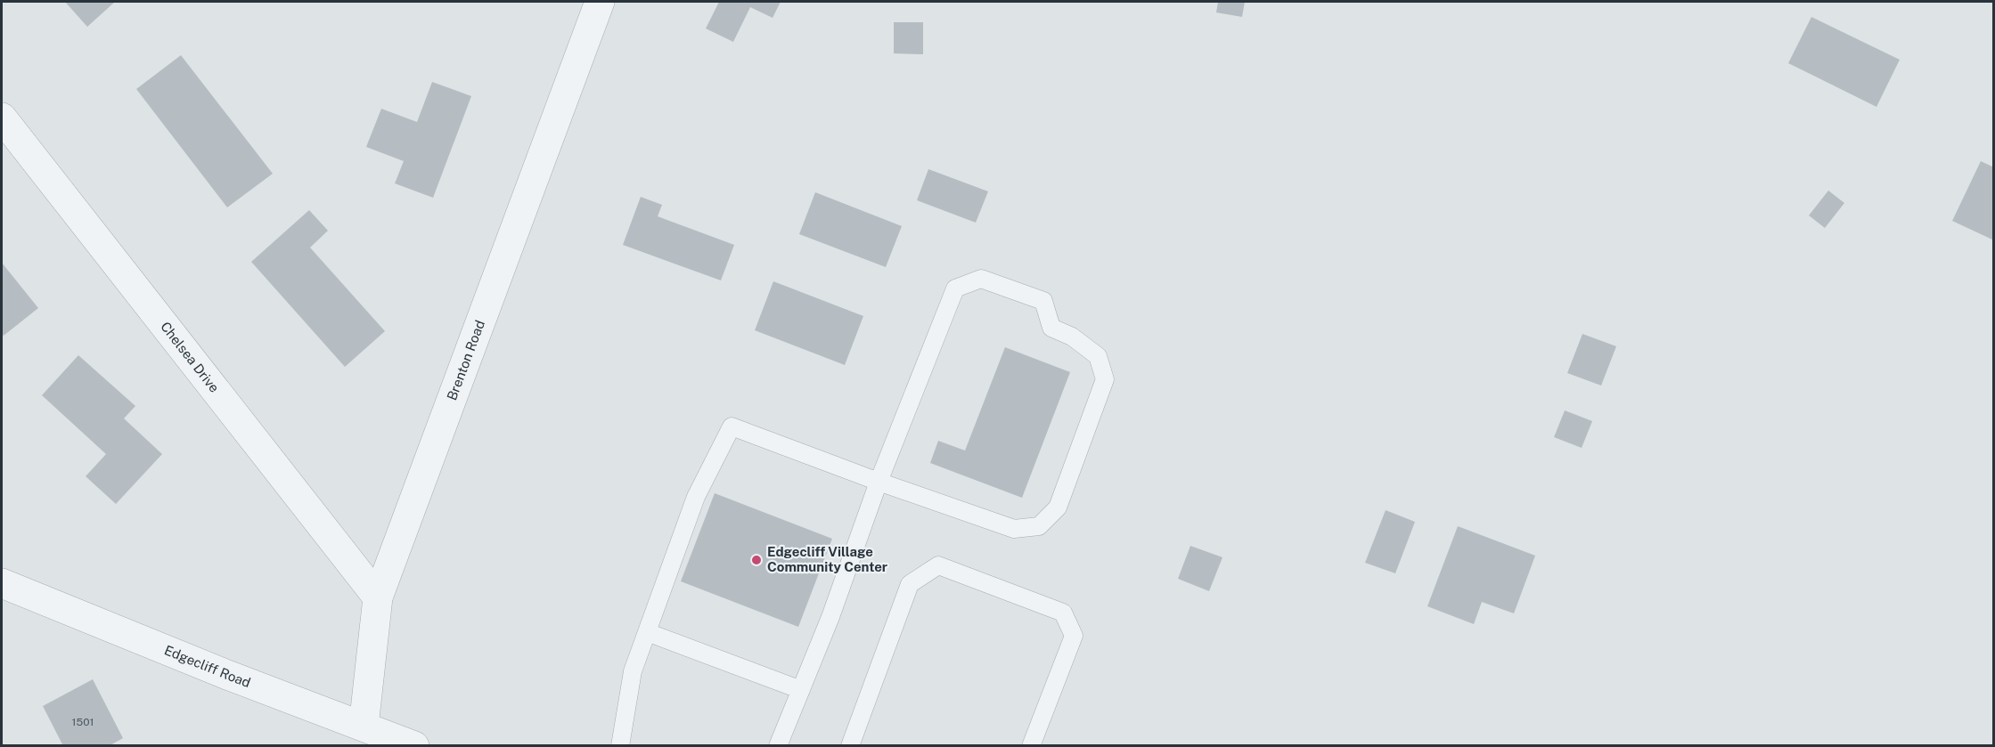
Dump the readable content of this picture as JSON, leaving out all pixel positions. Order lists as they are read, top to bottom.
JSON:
{
  "streets": {
    "street": ["Chelsea Drive", "Brenton Road", "Edgecliff Road"]
  },
  "crossings": [
    ["Chelsea Drive", "Brenton Road"],
    ["Brenton Road", "Edgecliff Road"]
  ],
  "places": ["Edgecliff Village Community Center"],
  "house_numbers": ["1501"]
}
